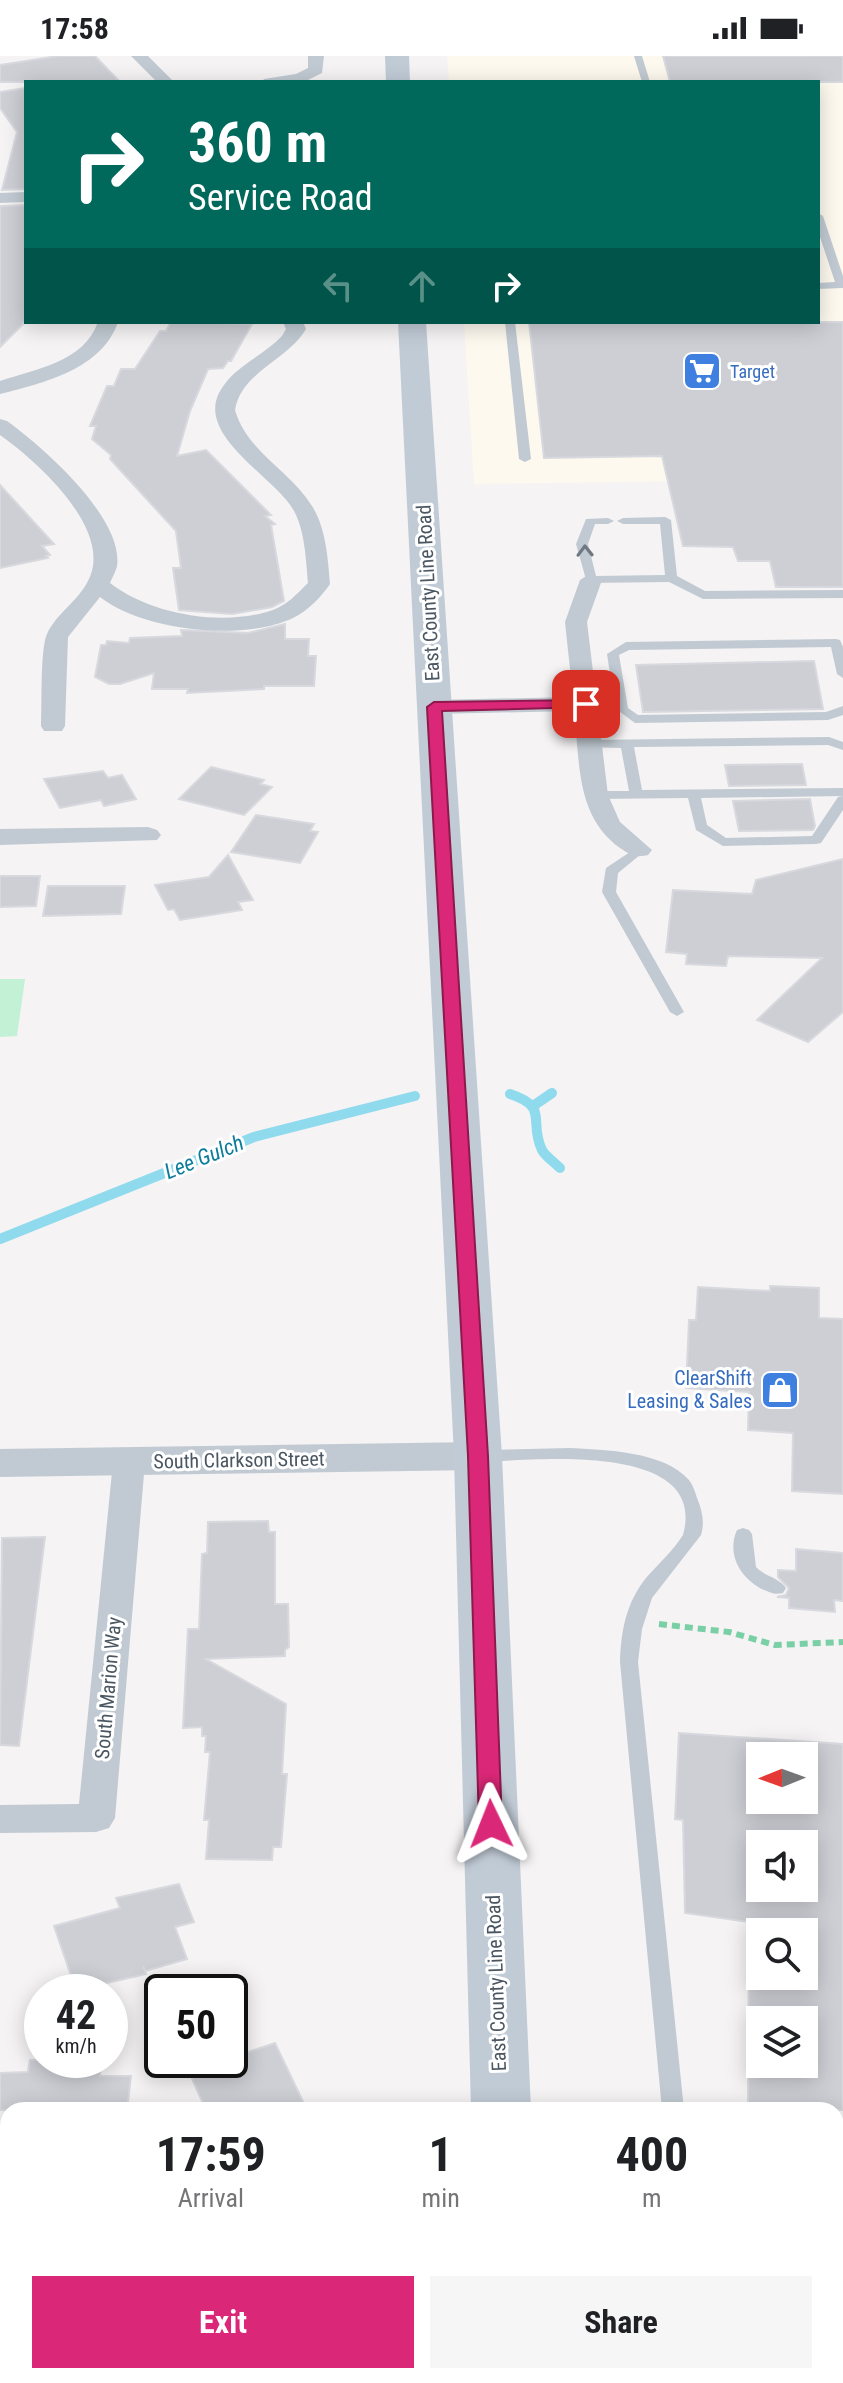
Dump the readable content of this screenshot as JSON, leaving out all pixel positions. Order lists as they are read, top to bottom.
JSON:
{
  "streets": {
    "main road": ["East County Line Road"],
    "street": ["South Clarkson Street", "South Marion Way"]
  },
  "crossings": [
    ["East County Line Road", "South Clarkson Street"],
    ["South Clarkson Street", "South Marion Way"]
  ],
  "water": ["Lee Gulch"],
  "places": {
    "supermarket": ["Target"],
    "shop": ["ClearShift Leasing & Sales"]
  },
  "north": "left",
  "page": {
    "status": "17:58",
    "turn": ["360 m", "Service Road"],
    "speed": "42 km/h",
    "limit": "50",
    "eta": [
      "17:59",
      "Arrival",
      "1",
      "min",
      "400",
      "m"
    ],
    "buttons": ["Exit", "Share"]
  }
}
